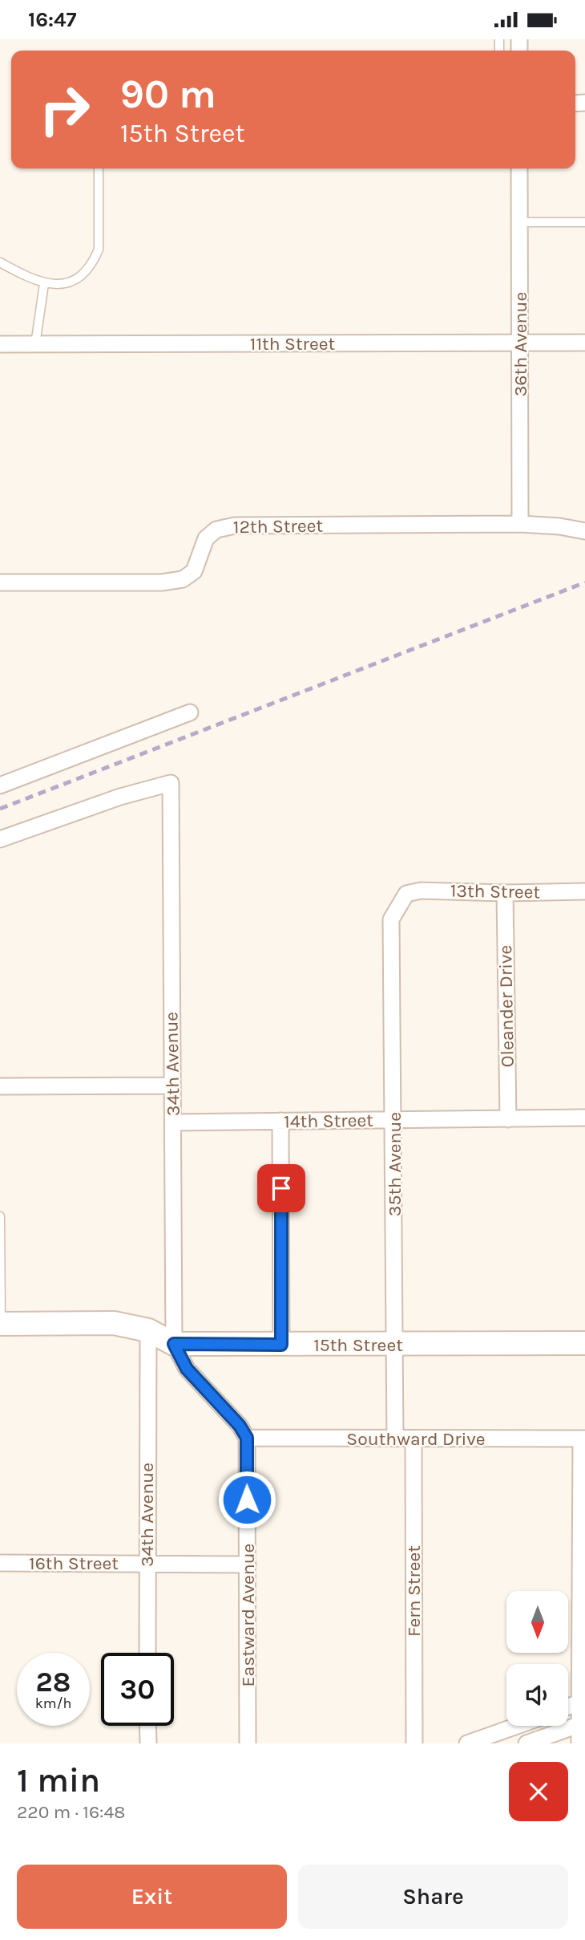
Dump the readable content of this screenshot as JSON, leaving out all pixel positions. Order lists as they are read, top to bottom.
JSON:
{
  "streets": {
    "main road": ["15th Street"],
    "street": [
      "11th Street",
      "36th Avenue",
      "12th Street",
      "13th Street",
      "Oleander Drive",
      "34th Avenue",
      "14th Street",
      "35th Avenue",
      "Southward Drive",
      "16th Street",
      "Fern Street",
      "Eastward Avenue"
    ]
  },
  "crossings": [
    ["11th Street", "36th Avenue"],
    ["36th Avenue", "12th Street"],
    ["13th Street", "Oleander Drive"],
    ["13th Street", "35th Avenue"],
    ["Oleander Drive", "14th Street"],
    ["34th Avenue", "14th Street"],
    ["34th Avenue", "15th Street"],
    ["34th Avenue", "16th Street"],
    ["14th Street", "35th Avenue"],
    ["35th Avenue", "15th Street"],
    ["35th Avenue", "Southward Drive"],
    ["Southward Drive", "Fern Street"],
    ["Southward Drive", "Eastward Avenue"],
    ["16th Street", "Eastward Avenue"]
  ],
  "north": "bottom",
  "page": {
    "status": "16:47",
    "turn": ["90 m", "15th Street"],
    "speed": "28 km/h",
    "limit": "30",
    "heading": ["1 min", "220 m · 16:48"],
    "buttons": ["Exit", "Share"]
  }
}
